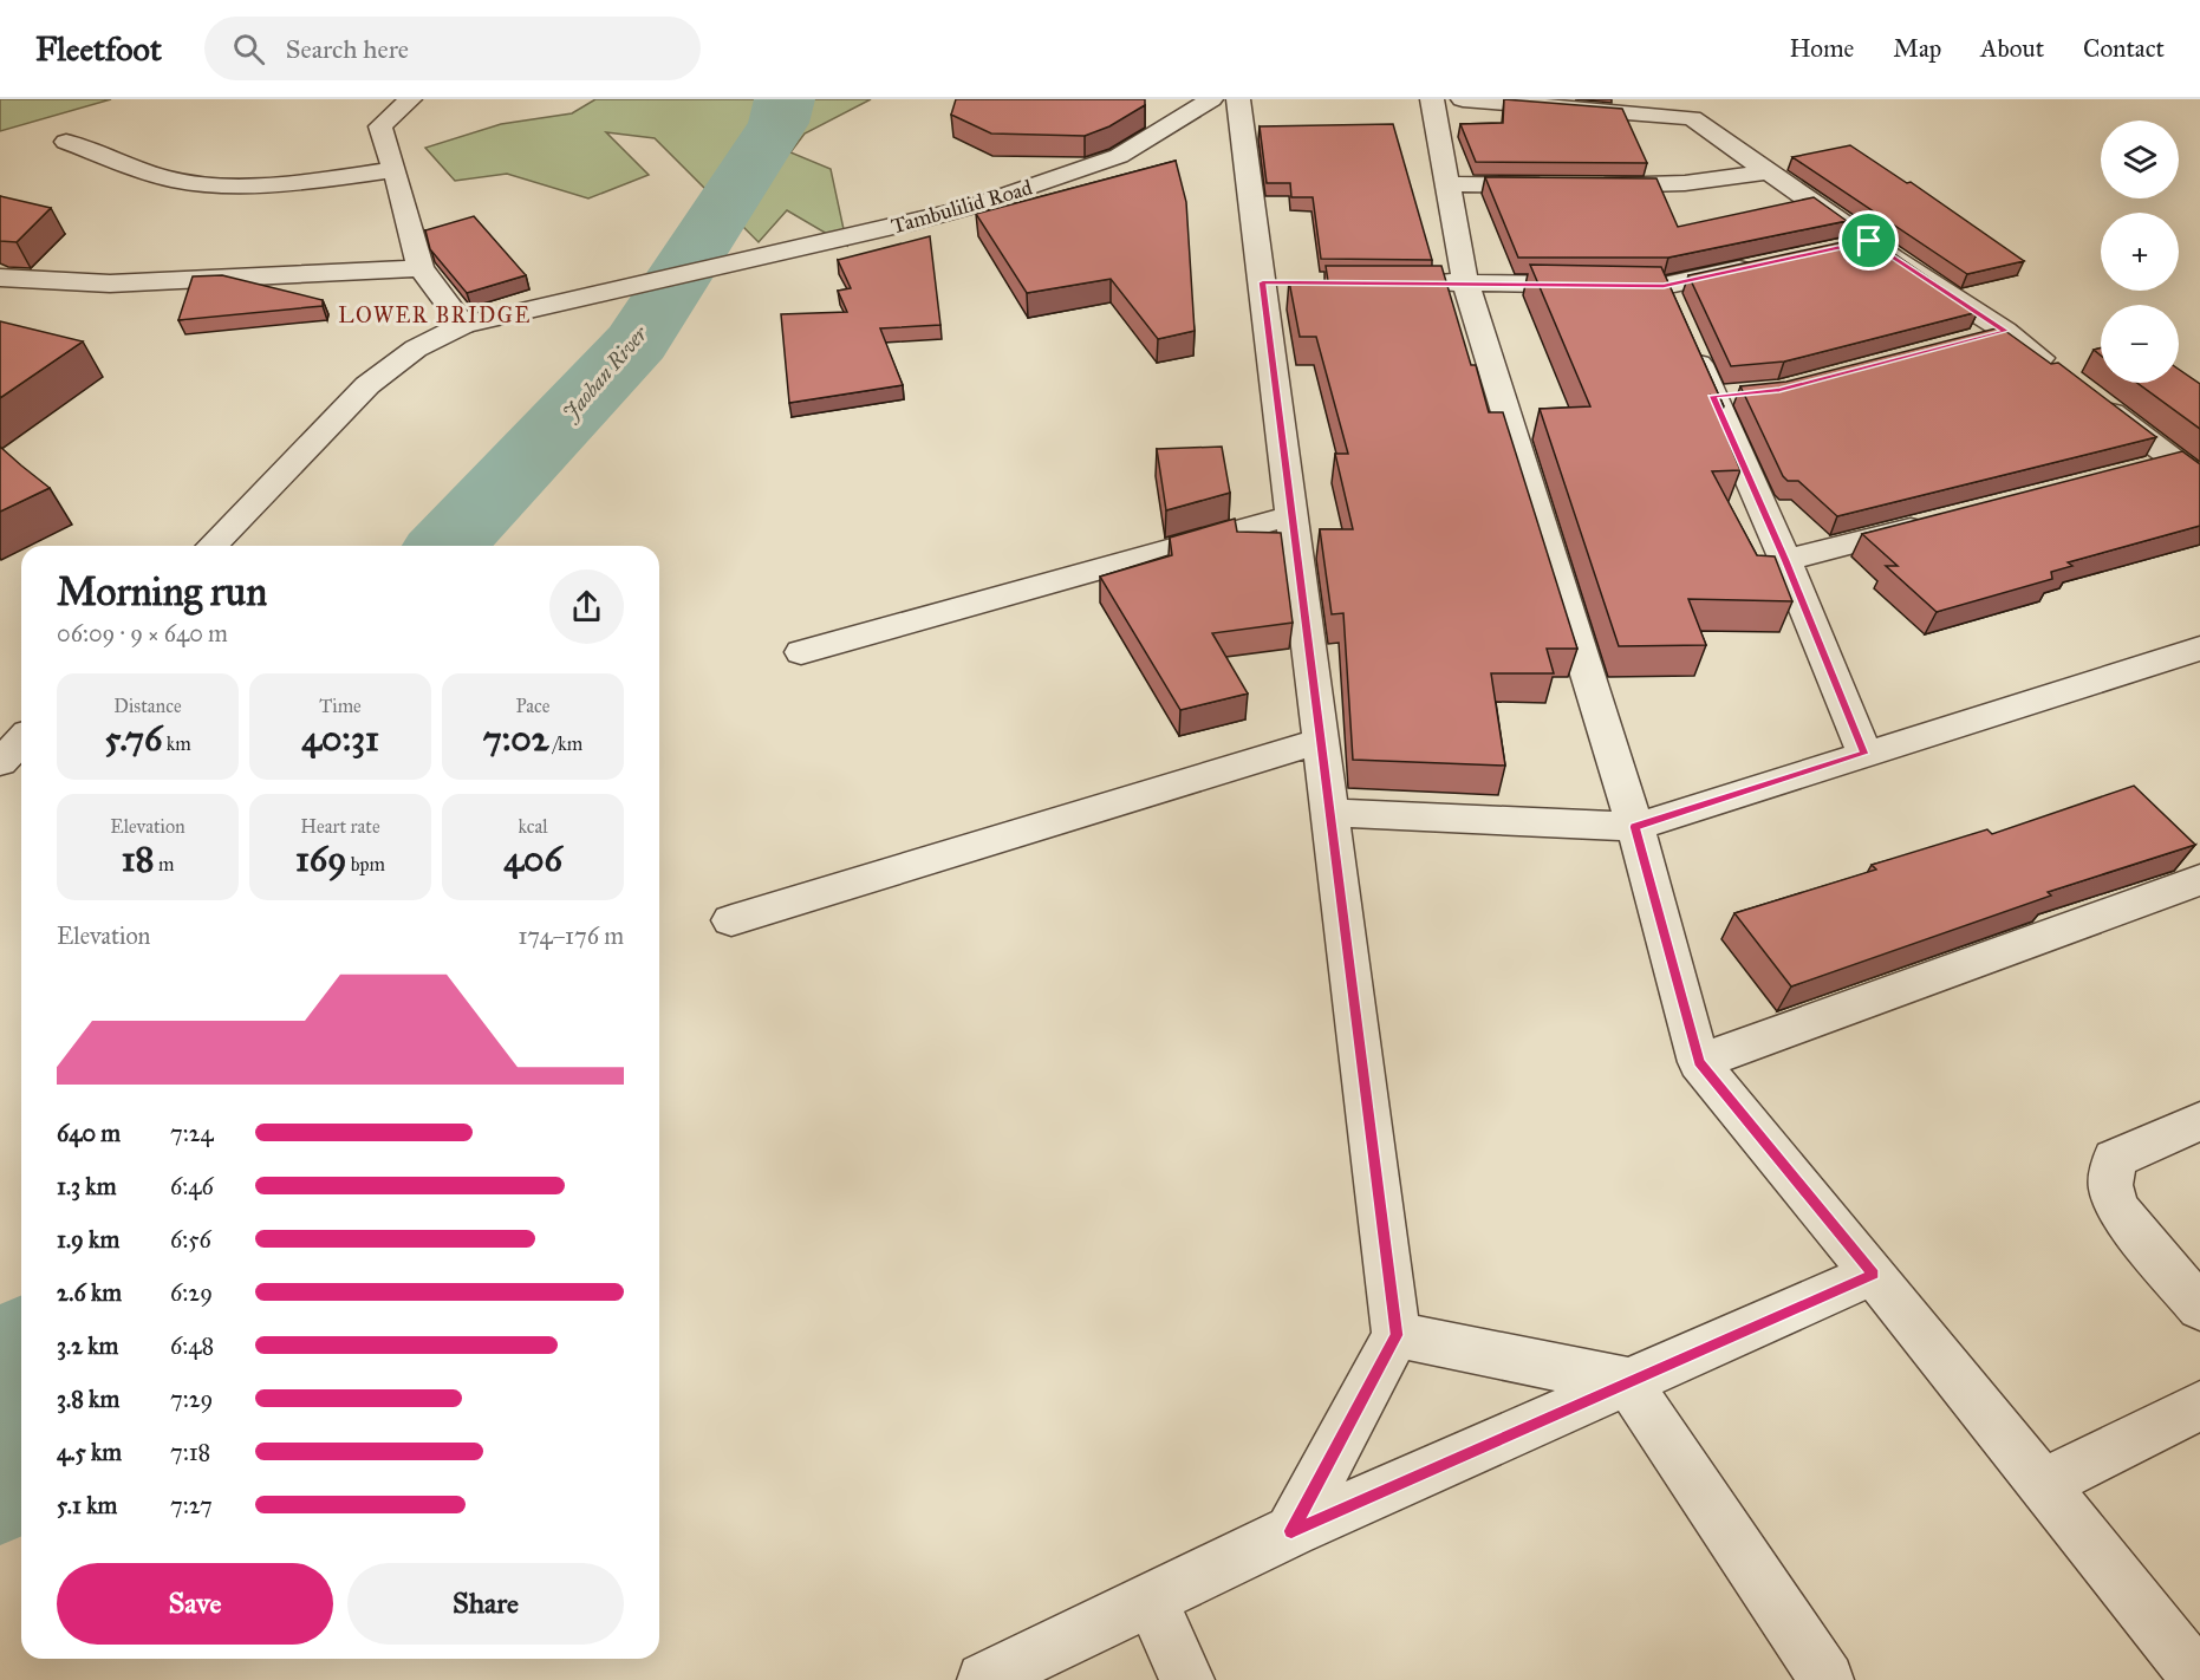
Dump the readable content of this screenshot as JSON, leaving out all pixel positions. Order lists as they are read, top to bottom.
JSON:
{
  "streets": {
    "street": ["Tambulilid Road"]
  },
  "districts": ["LOWER BRIDGE"],
  "water": ["Jaoban River"],
  "page": {
    "header": "Fleetfoot",
    "search": "Search here",
    "nav": [
      "Home",
      "Map",
      "About",
      "Contact"
    ],
    "map_buttons": ["+", "−"],
    "heading": ["Morning run", "06:09 · 9 × 640 m"],
    "stats": [
      ["Distance", "5.76 km"],
      ["Time", "40:31"],
      ["Pace", "7:02 /km"],
      ["Elevation", "18 m"],
      ["Heart rate", "169 bpm"],
      ["kcal", "406"]
    ],
    "chart": ["Elevation", "174–176 m"],
    "list": [
      {
        "name": "640 m",
        "note": "7:24"
      },
      {
        "name": "1.3 km",
        "note": "6:46"
      },
      {
        "name": "1.9 km",
        "note": "6:56"
      },
      {
        "name": "2.6 km",
        "note": "6:29"
      },
      {
        "name": "3.2 km",
        "note": "6:48"
      },
      {
        "name": "3.8 km",
        "note": "7:29"
      },
      {
        "name": "4.5 km",
        "note": "7:18"
      },
      {
        "name": "5.1 km",
        "note": "7:27"
      }
    ],
    "buttons": ["Save", "Share"]
  }
}
